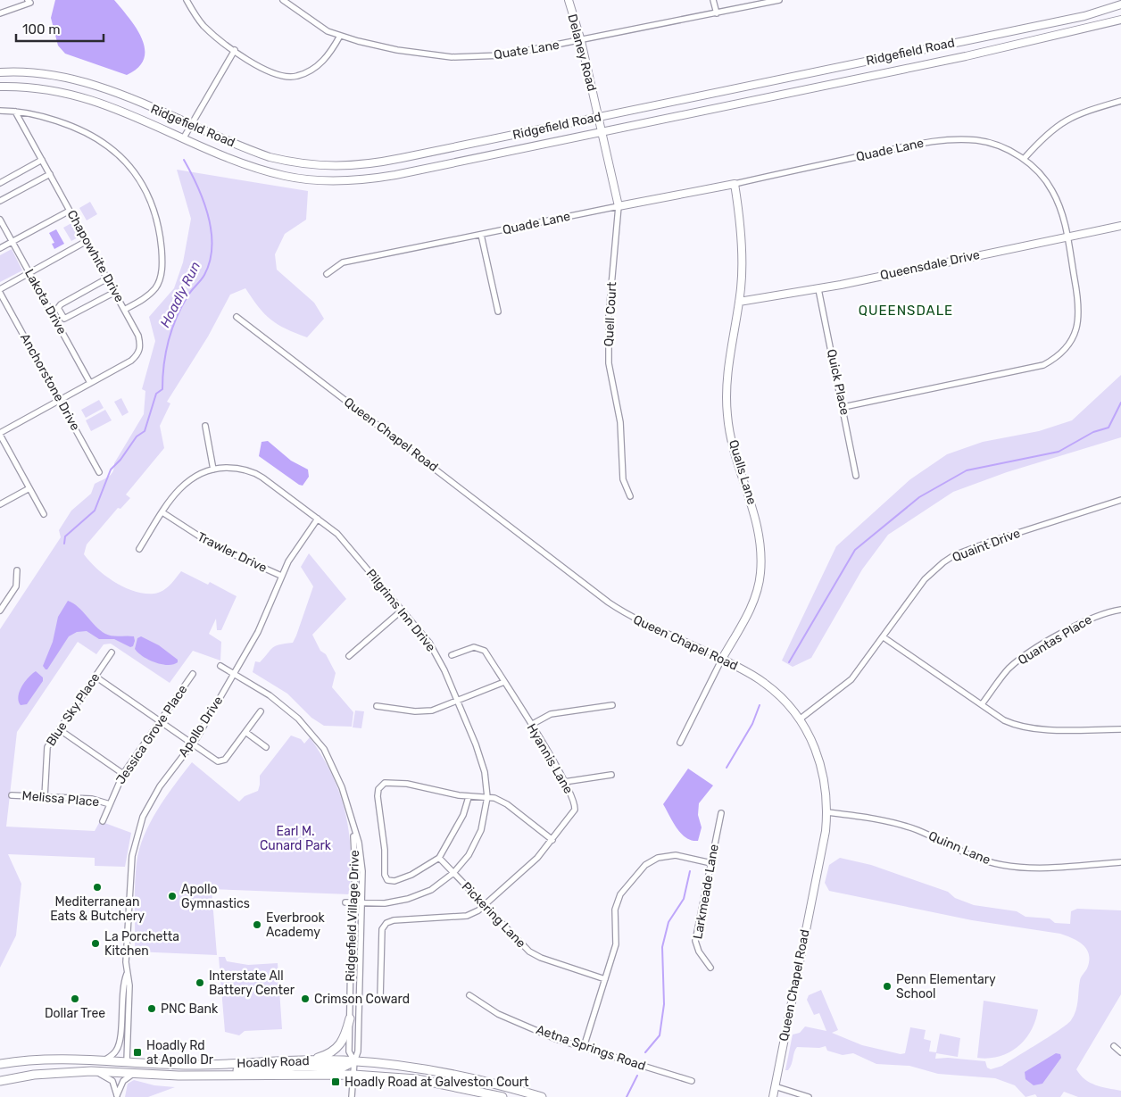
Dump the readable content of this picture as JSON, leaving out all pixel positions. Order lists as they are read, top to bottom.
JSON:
{
  "streets": {
    "main road": [
      "Ridgefield Road",
      "Delaney Road",
      "Quade Lane",
      "Queensdale Drive",
      "Quell Court",
      "Queen Chapel Road",
      "Qualls Lane",
      "Hoadly Road"
    ],
    "street": [
      "Quate Lane",
      "Chapowhite Drive",
      "Lakota Drive",
      "Anchorstone Drive",
      "Quick Place",
      "Quaint Drive",
      "Trawler Drive",
      "Pilgrims Inn Drive",
      "Quantas Place",
      "Blue Sky Place",
      "Apollo Drive",
      "Jessica Grove Place",
      "Hyannis Lane",
      "Melissa Place",
      "Quinn Lane",
      "Larkmeade Lane",
      "Pickering Lane",
      "Ridgefield Village Drive",
      "Aetna Springs Road"
    ]
  },
  "crossings": [
    ["Quate Lane", "Delaney Road"],
    ["Ridgefield Road", "Delaney Road"],
    ["Ridgefield Road", "Quell Court"],
    ["Delaney Road", "Quell Court"],
    ["Quade Lane", "Queensdale Drive"],
    ["Quade Lane", "Quell Court"],
    ["Quade Lane", "Quick Place"],
    ["Quade Lane", "Qualls Lane"],
    ["Chapowhite Drive", "Lakota Drive"],
    ["Queensdale Drive", "Quick Place"],
    ["Queensdale Drive", "Qualls Lane"],
    ["Queen Chapel Road", "Qualls Lane"],
    ["Queen Chapel Road", "Quaint Drive"],
    ["Queen Chapel Road", "Quinn Lane"],
    ["Trawler Drive", "Pilgrims Inn Drive"],
    ["Trawler Drive", "Apollo Drive"],
    ["Pilgrims Inn Drive", "Apollo Drive"],
    ["Pilgrims Inn Drive", "Pickering Lane"],
    ["Pilgrims Inn Drive", "Ridgefield Village Drive"],
    ["Blue Sky Place", "Melissa Place"],
    ["Apollo Drive", "Ridgefield Village Drive"],
    ["Apollo Drive", "Hoadly Road"],
    ["Jessica Grove Place", "Melissa Place"],
    ["Hyannis Lane", "Pickering Lane"],
    ["Ridgefield Village Drive", "Hoadly Road"]
  ],
  "districts": ["QUEENSDALE"],
  "water": ["Hoadly Run"],
  "parks": ["Earl M. Cunard Park"],
  "places": {
    "other": [
      "Mediterranean Eats & Butchery",
      "Apollo Gymnastics",
      "Everbrook Academy",
      "La Porchetta Kitchen",
      "Interstate All Battery Center",
      "Penn Elementary School",
      "Dollar Tree",
      "Crimson Coward",
      "PNC Bank"
    ],
    "transit": ["Hoadly Rd at Apollo Dr", "Hoadly Road at Galveston Court"]
  },
  "scale_bar": "100 m"
}
